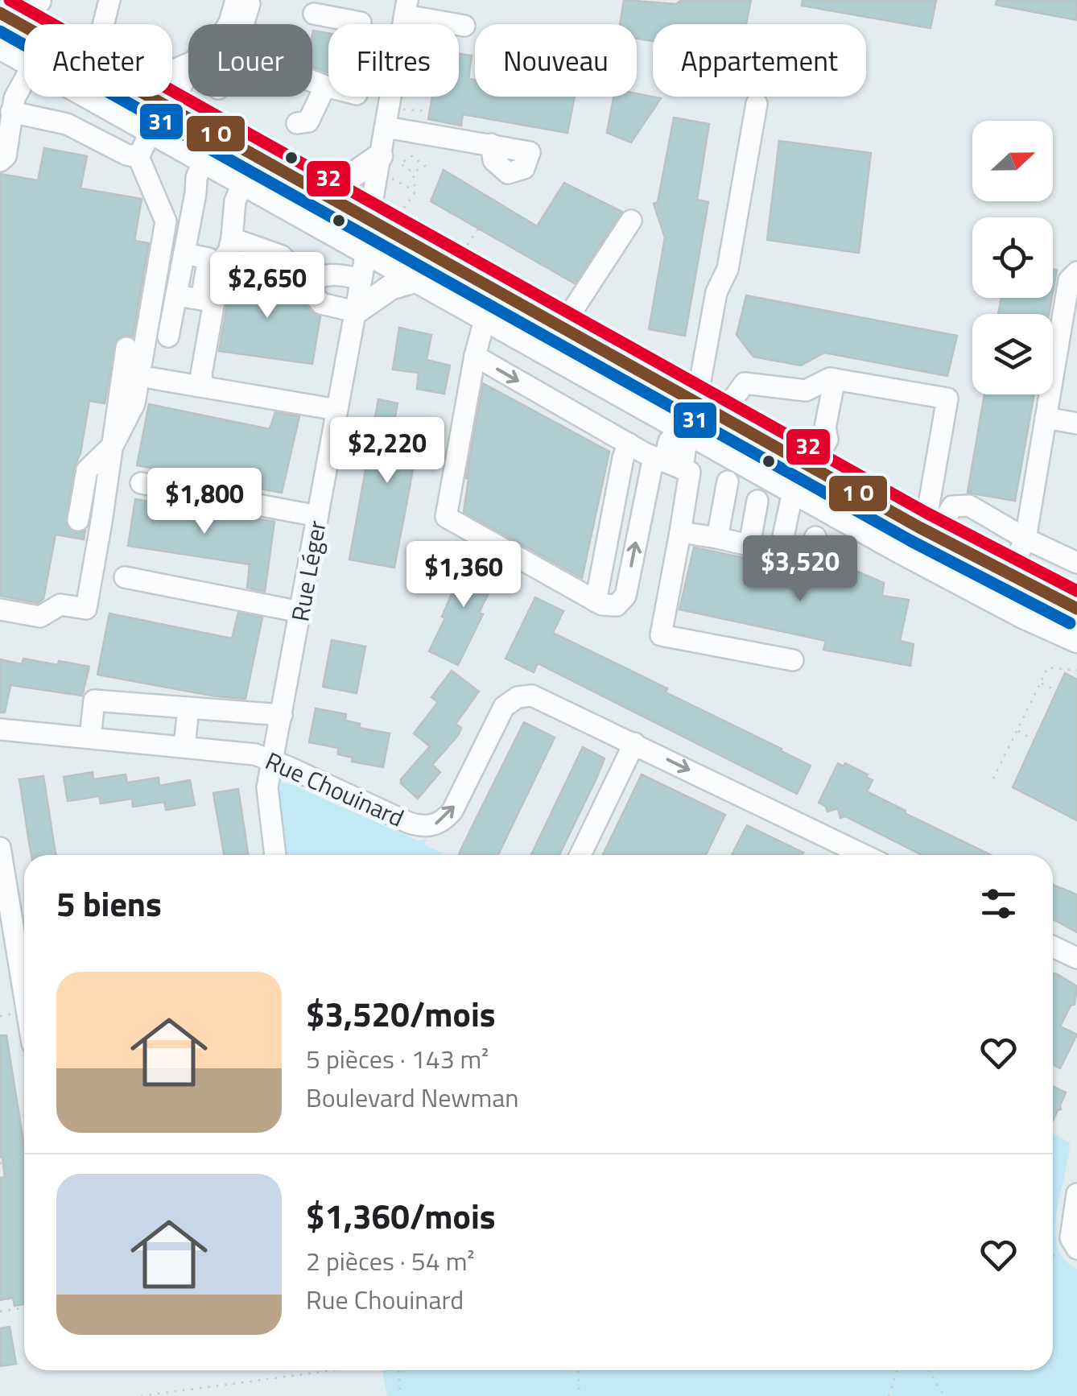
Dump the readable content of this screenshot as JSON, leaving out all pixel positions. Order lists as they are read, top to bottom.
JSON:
{
  "streets": {
    "street": ["Rue Léger", "Rue Chouinard"]
  },
  "crossings": [
    ["Rue Léger", "Rue Chouinard"]
  ],
  "one_way": ["Rue Chouinard"],
  "lines": ["transit line 32", "transit line 31"],
  "north": "right",
  "page": {
    "chip": [
      "Acheter",
      "Louer",
      "Filtres",
      "Nouveau",
      "Appartement"
    ],
    "price": [
      "$2,650",
      "$2,220",
      "$1,800",
      "$3,520",
      "$1,360"
    ],
    "heading": "5 biens",
    "list": [
      {
        "name": "$3,520/mois",
        "note": "5 pièces · 143 m² · Boulevard Newman"
      },
      {
        "name": "$1,360/mois",
        "note": "2 pièces · 54 m² · Rue Chouinard"
      }
    ]
  }
}
